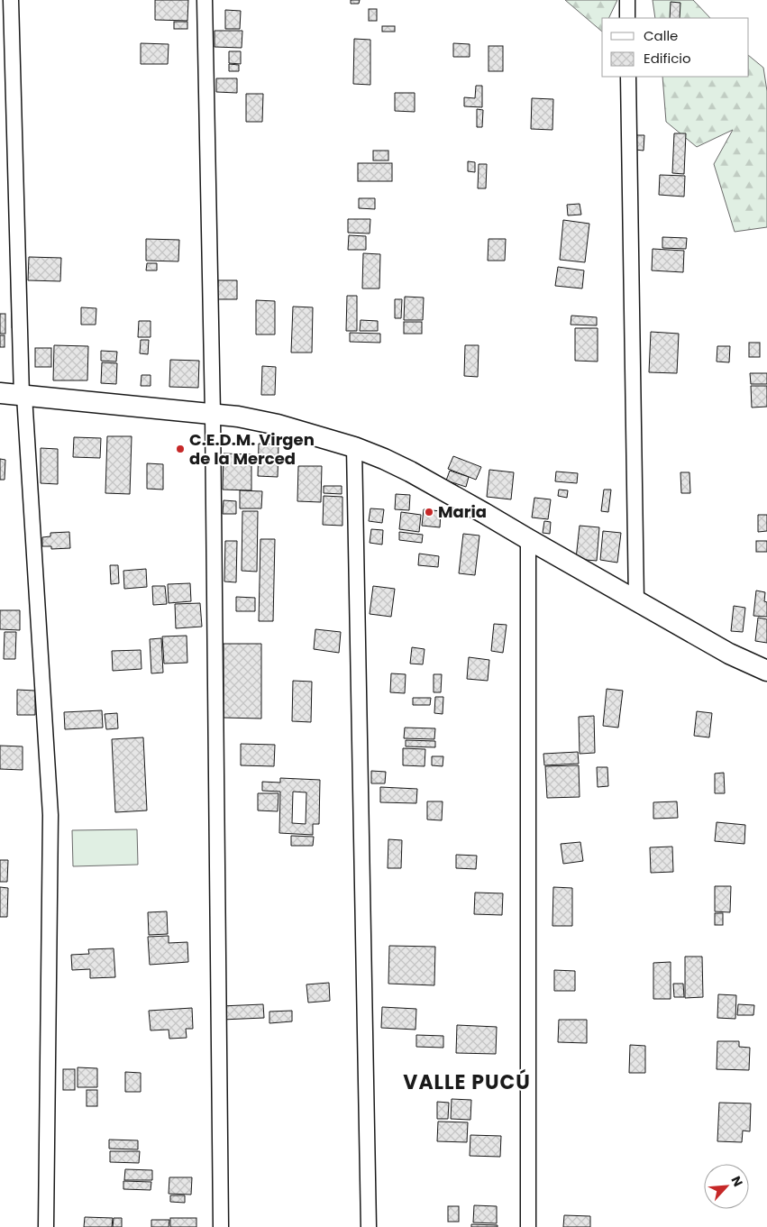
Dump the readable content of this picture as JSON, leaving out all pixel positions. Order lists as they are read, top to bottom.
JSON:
{
  "districts": ["VALLE PUCÚ"],
  "places": ["C.E.D.M. Virgen de la Merced", "Maria"],
  "legend": ["Calle", "Edificio"],
  "north": "top right"
}
